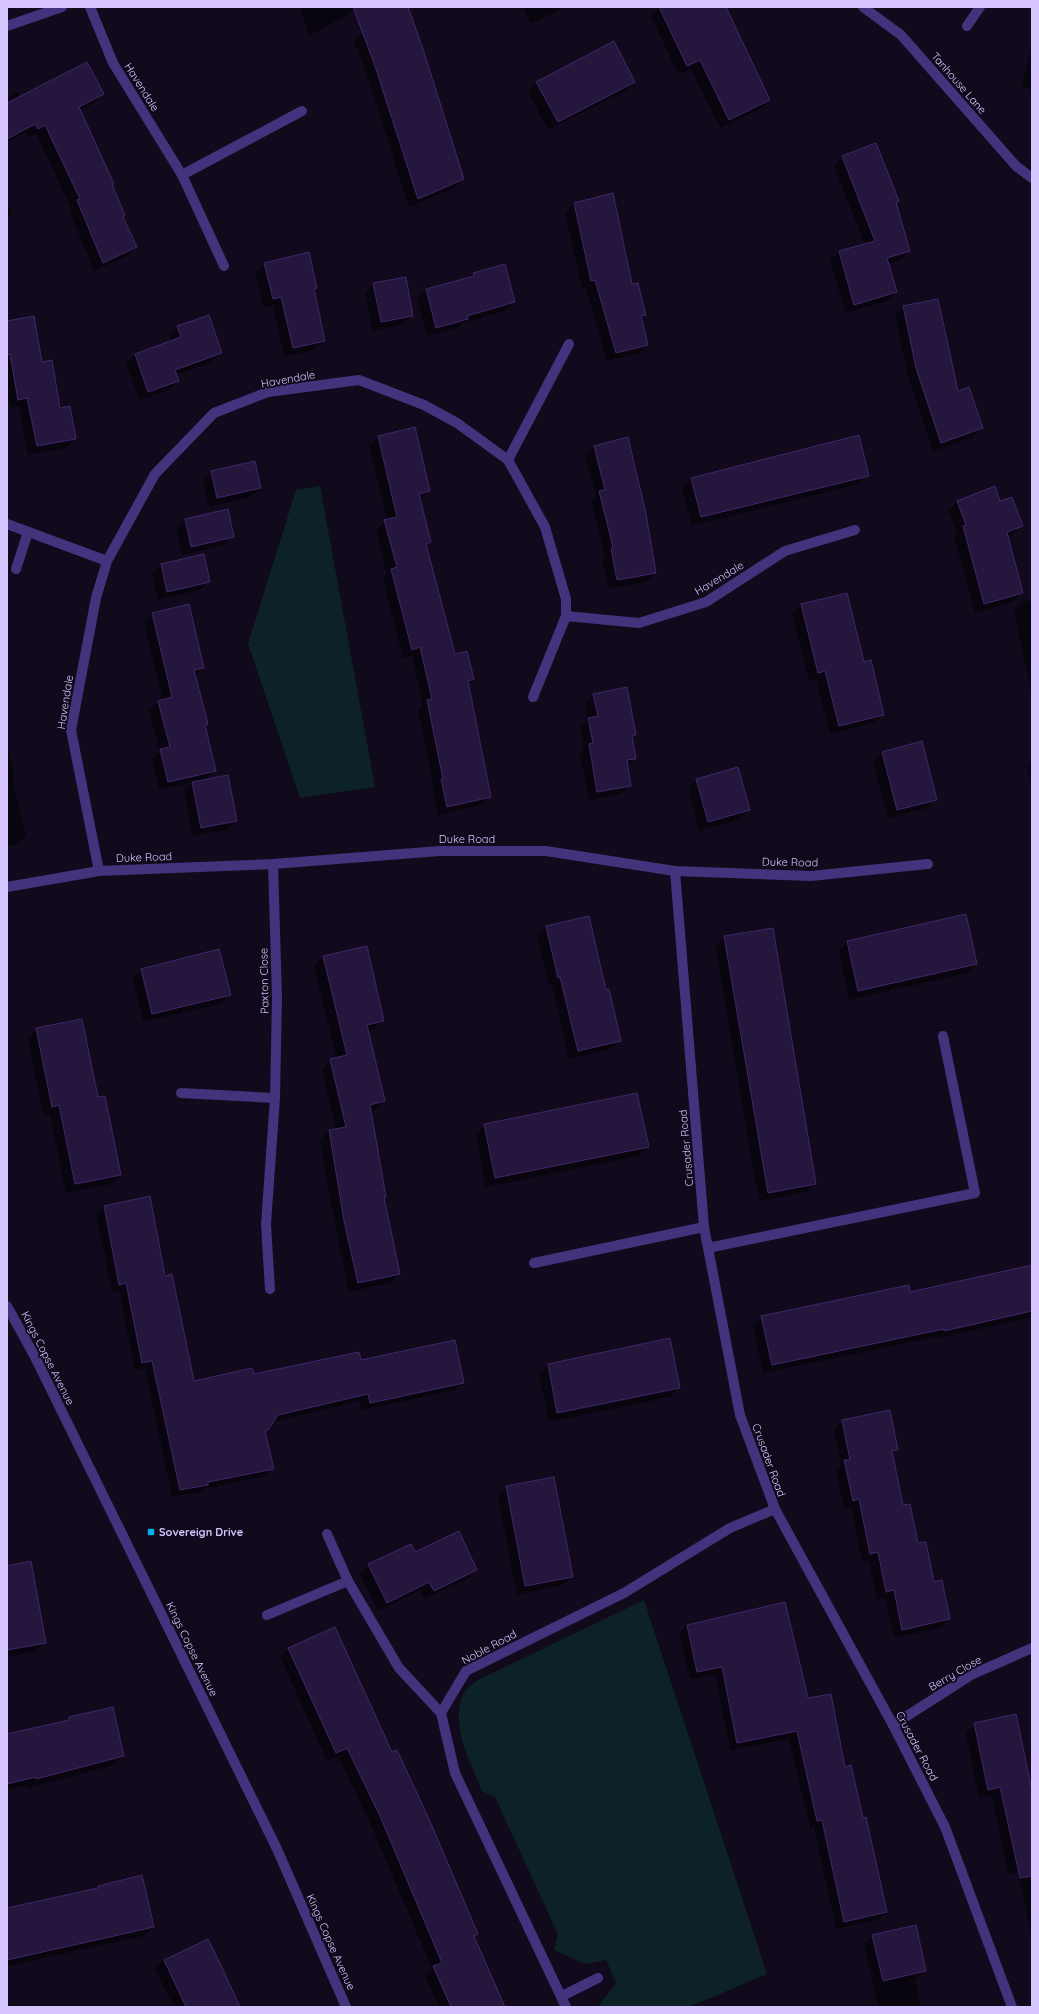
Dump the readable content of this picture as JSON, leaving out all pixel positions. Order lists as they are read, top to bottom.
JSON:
{
  "streets": {
    "street": [
      "Tanhouse Lane",
      "Havendale",
      "Duke Road",
      "Paxton Close",
      "Crusader Road",
      "Kings Copse Avenue",
      "Noble Road",
      "Berry Close"
    ]
  },
  "crossings": [
    ["Havendale", "Duke Road"],
    ["Duke Road", "Paxton Close"],
    ["Duke Road", "Crusader Road"],
    ["Crusader Road", "Noble Road"],
    ["Crusader Road", "Berry Close"]
  ],
  "places": {
    "transit": ["Sovereign Drive"]
  }
}
